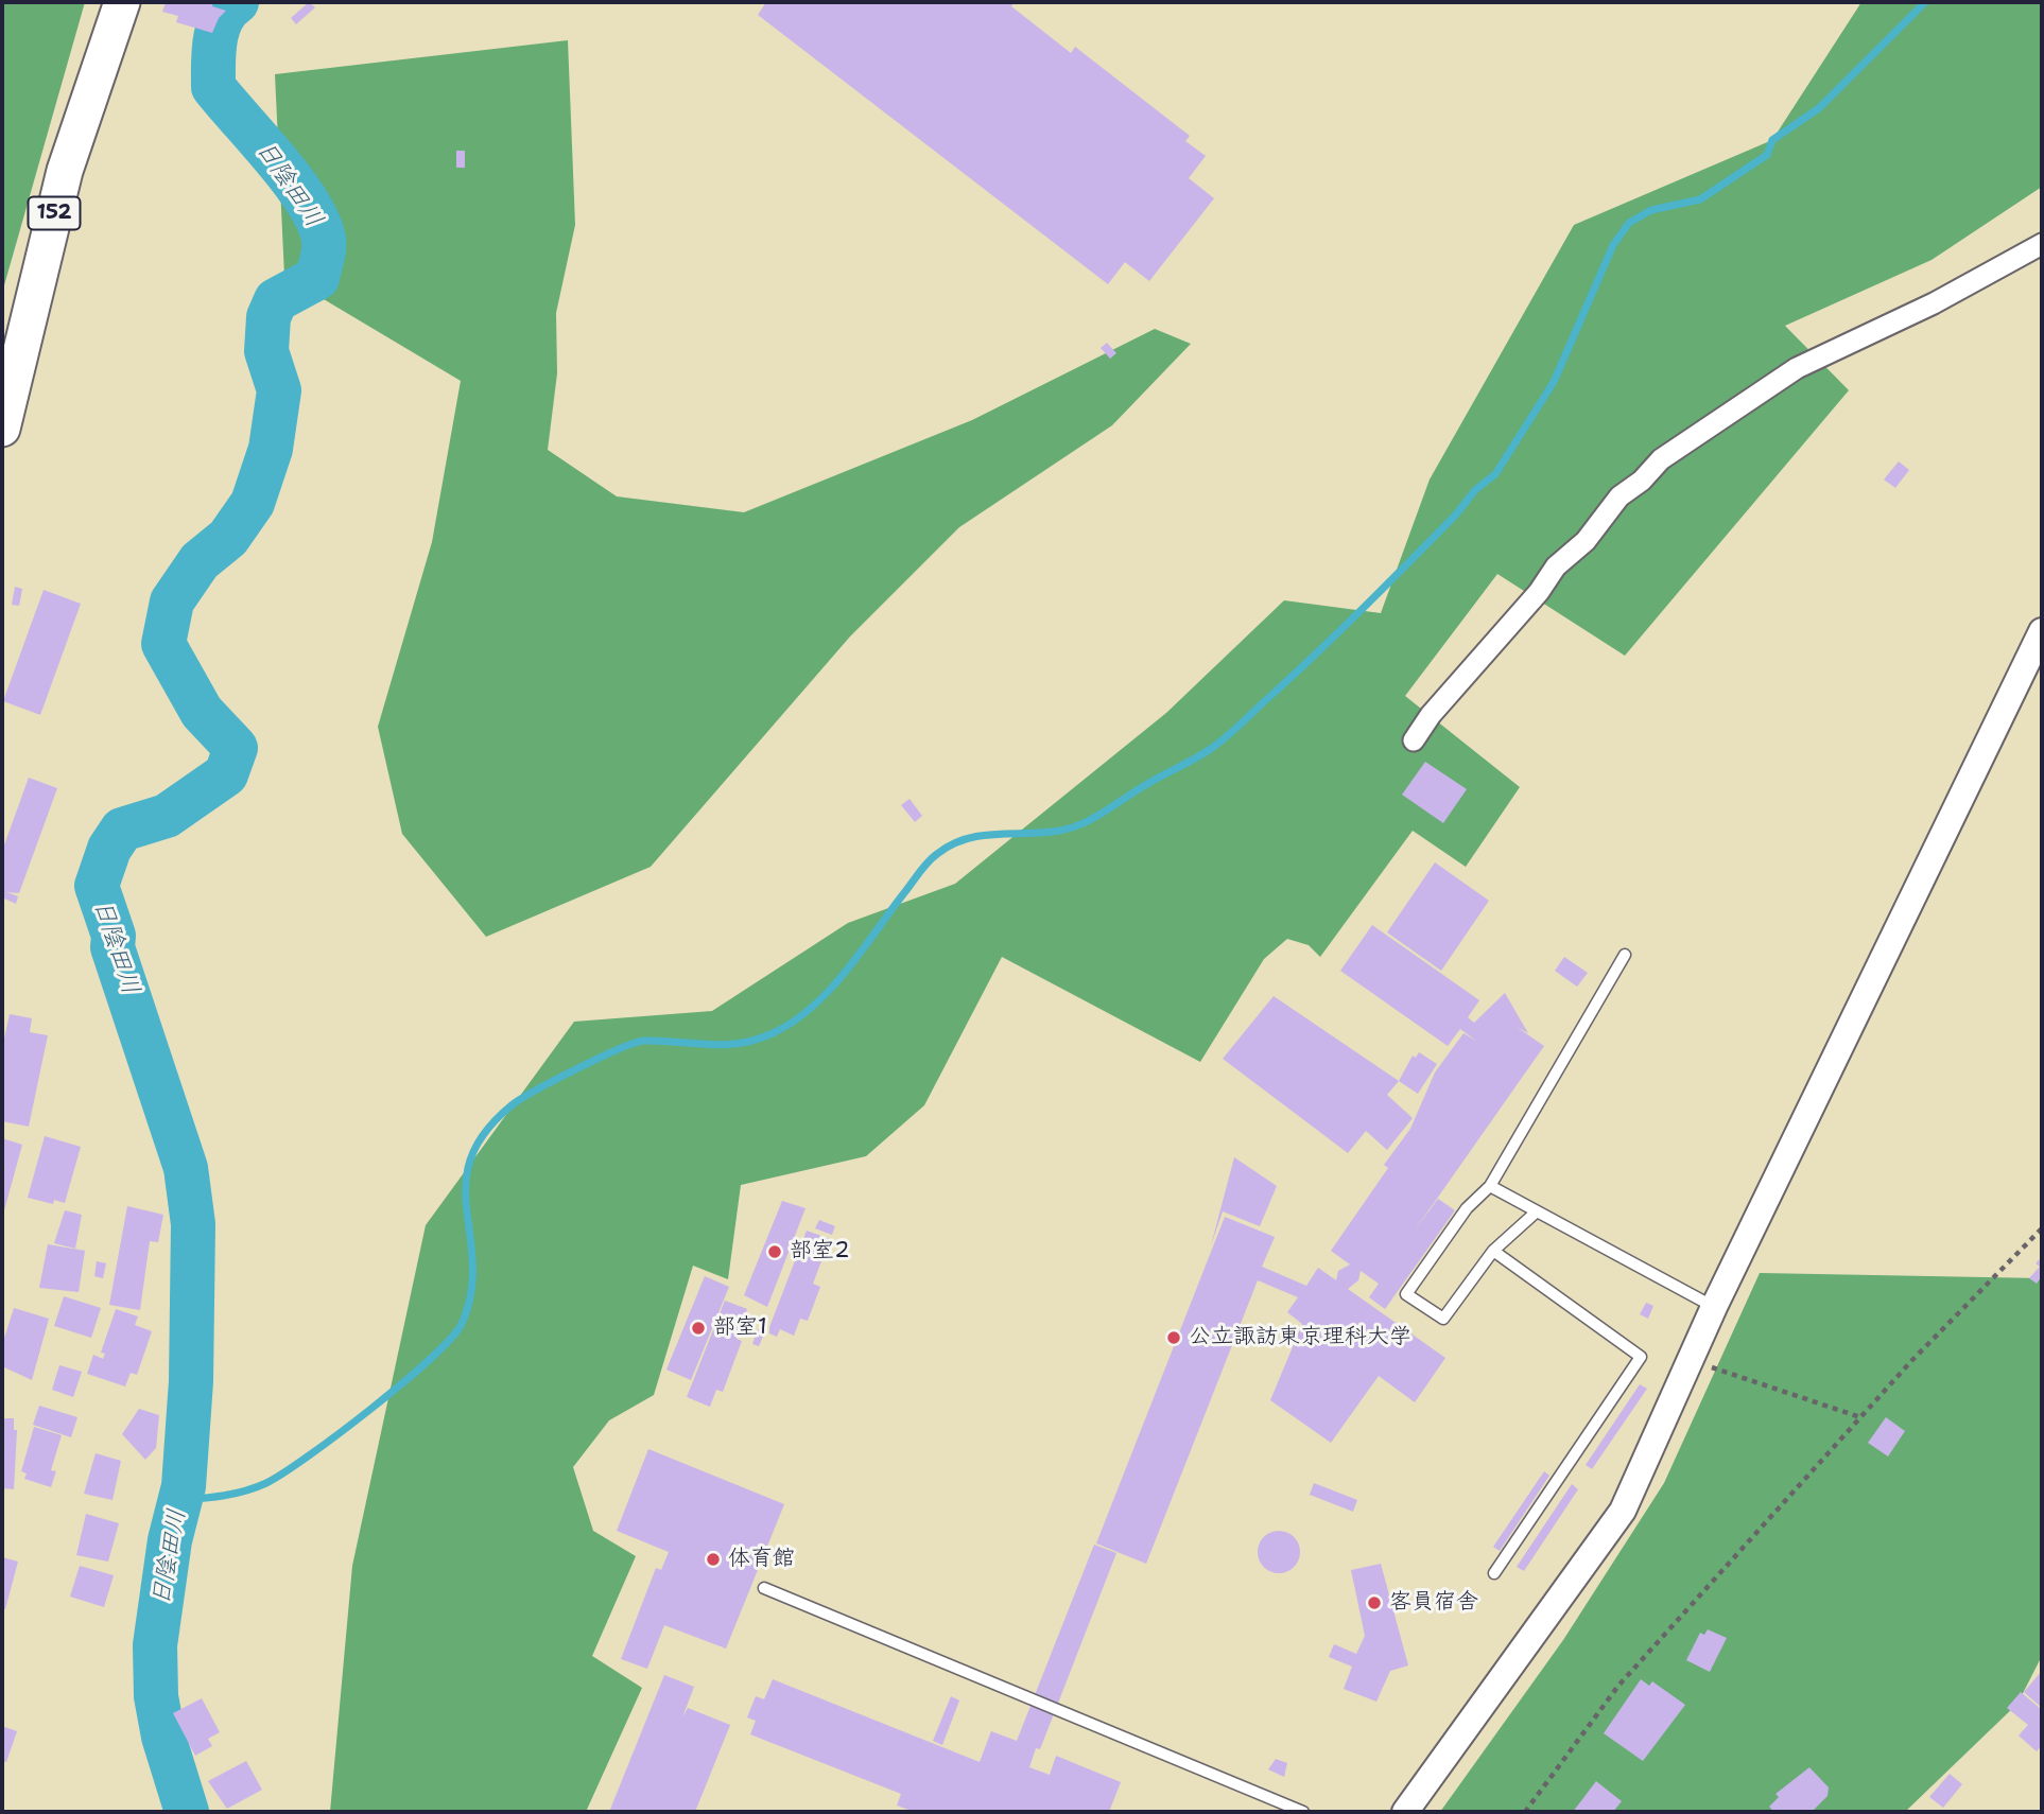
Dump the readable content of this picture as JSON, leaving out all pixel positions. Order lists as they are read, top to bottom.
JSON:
{
  "streets": {
    "highway": ["152"]
  },
  "water": ["日陰田川"],
  "places": [
    "部室2",
    "部室1",
    "公立諏訪東京理科大学",
    "体育館",
    "客員宿舎"
  ]
}
